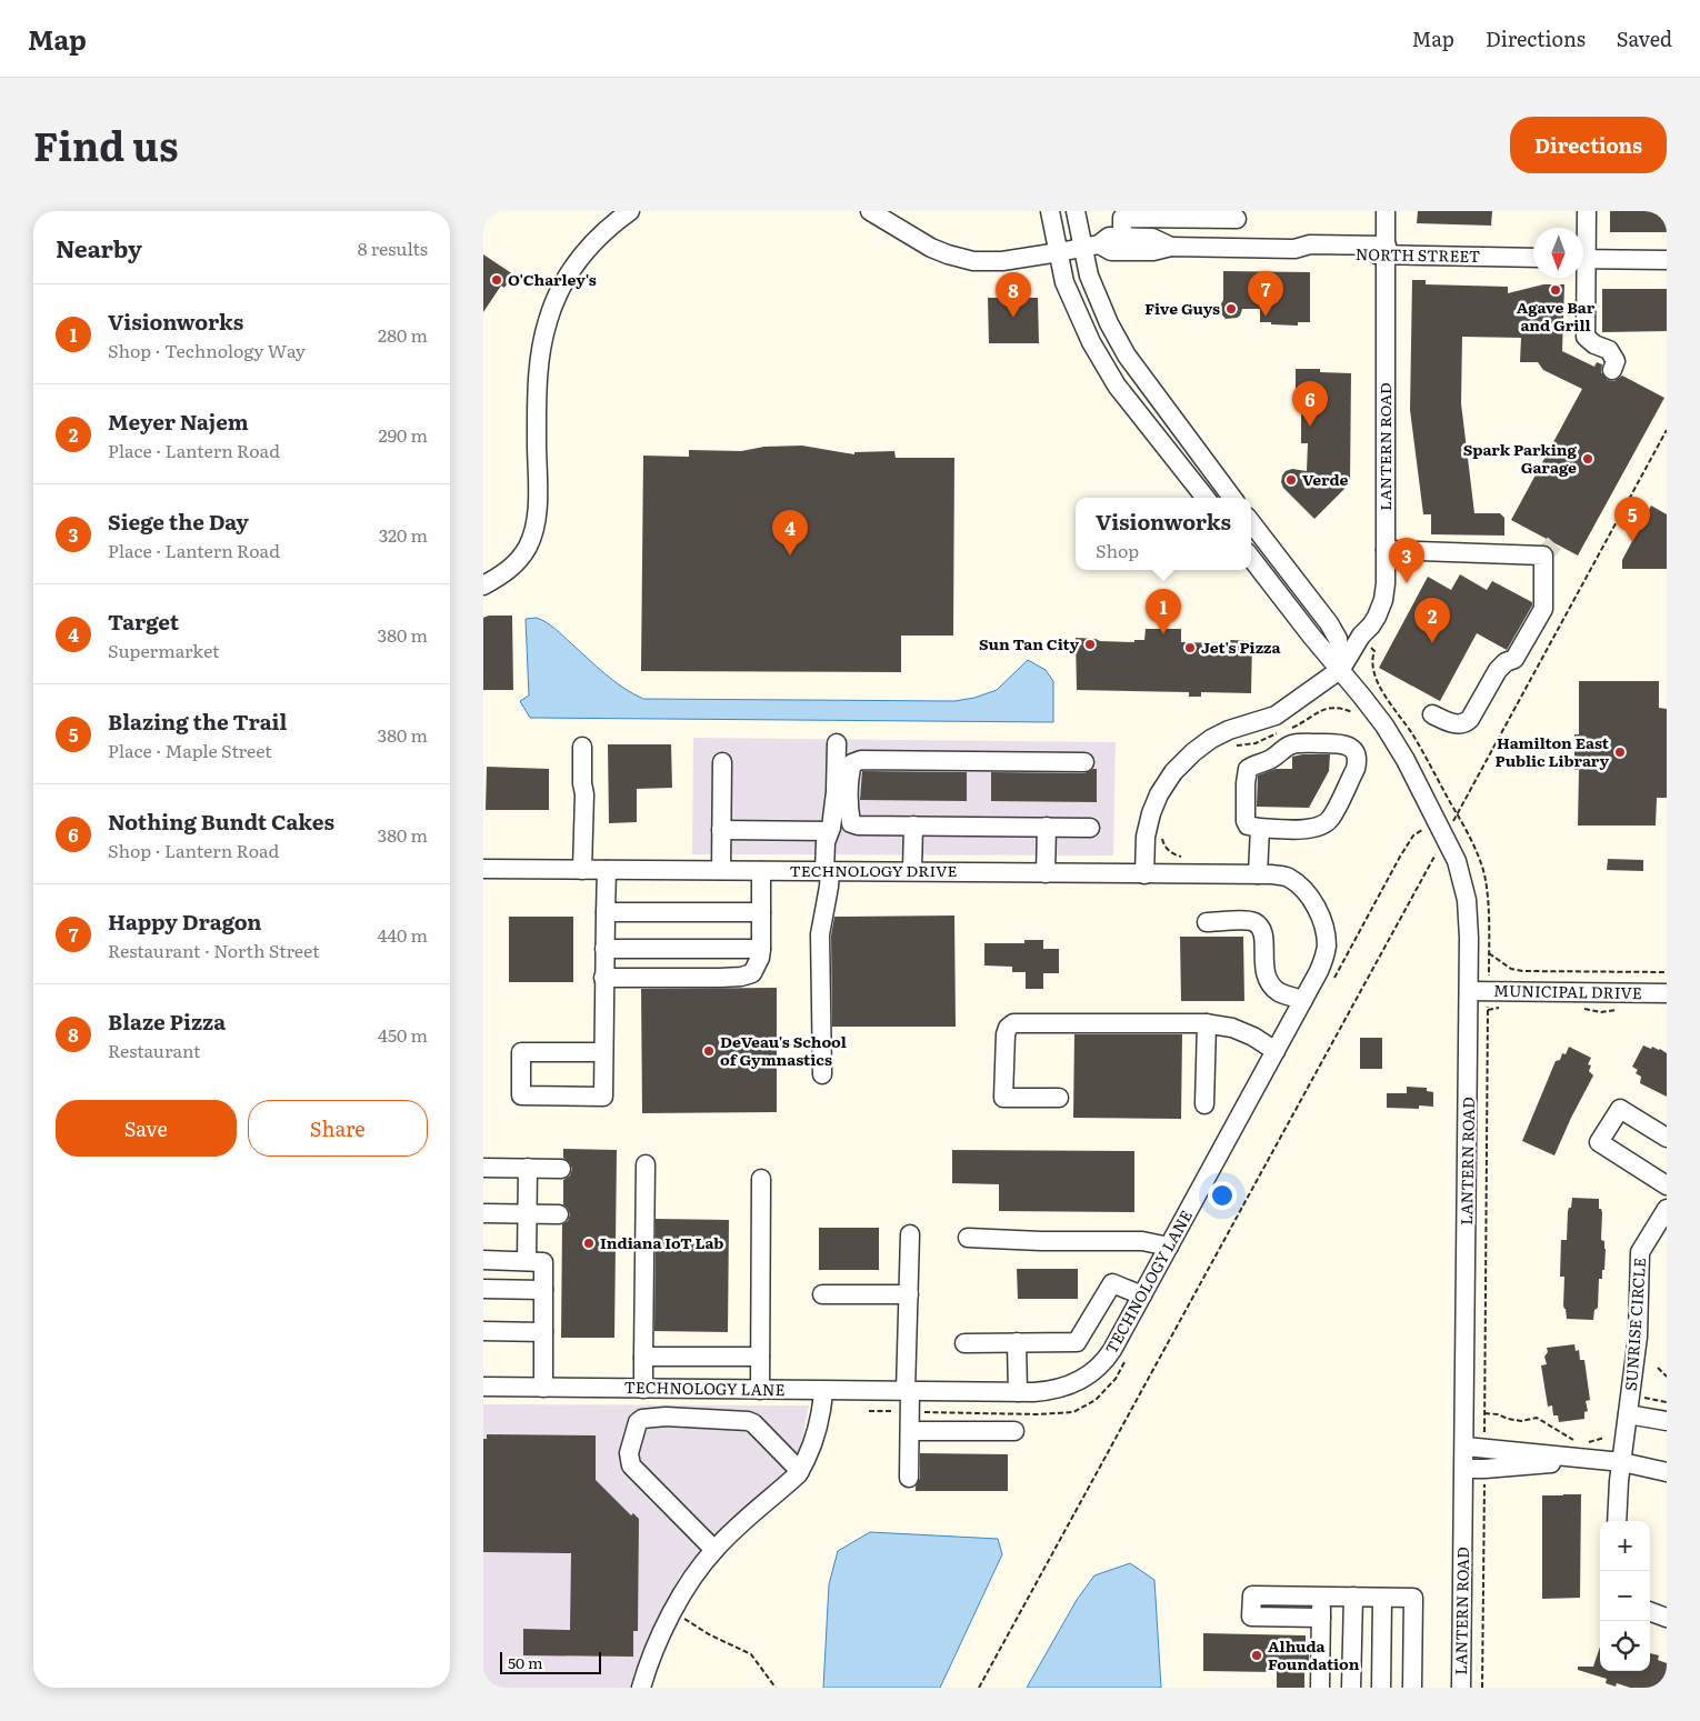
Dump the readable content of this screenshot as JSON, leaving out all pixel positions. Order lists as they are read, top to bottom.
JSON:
{
  "streets": {
    "street": [
      "NORTH STREET",
      "LANTERN ROAD",
      "TECHNOLOGY DRIVE",
      "MUNICIPAL DRIVE",
      "TECHNOLOGY LANE",
      "SUNRISE CIRCLE"
    ]
  },
  "crossings": [
    ["NORTH STREET", "LANTERN ROAD"],
    ["LANTERN ROAD", "MUNICIPAL DRIVE"],
    ["TECHNOLOGY DRIVE", "TECHNOLOGY LANE"]
  ],
  "places": [
    "O'Charley's",
    "Agave Bar and Grill",
    "Five Guys",
    "Spark Parking Garage",
    "Verde",
    "Sun Tan City",
    "Jet's Pizza",
    "Hamilton East Public Library",
    "DeVeau's School of Gymnastics",
    "Indiana IoT Lab",
    "Alhuda Foundation"
  ],
  "scale_bar": "50 m",
  "north": "bottom",
  "page": {
    "header": "Map",
    "nav": ["Map", "Directions", "Saved"],
    "title": "Find us",
    "buttons": [
      "Directions",
      ["Save", "Share"]
    ],
    "heading": ["Nearby", "8 results"],
    "pins": [
      "7",
      "8",
      "6",
      "5",
      "4",
      "3",
      "1",
      "2"
    ],
    "list": [
      {
        "mark": "1",
        "name": "Visionworks",
        "note": "Shop · Technology Way",
        "value": "280 m"
      },
      {
        "mark": "2",
        "name": "Meyer Najem",
        "note": "Place · Lantern Road",
        "value": "290 m"
      },
      {
        "mark": "3",
        "name": "Siege the Day",
        "note": "Place · Lantern Road",
        "value": "320 m"
      },
      {
        "mark": "4",
        "name": "Target",
        "note": "Supermarket",
        "value": "380 m"
      },
      {
        "mark": "5",
        "name": "Blazing the Trail",
        "note": "Place · Maple Street",
        "value": "380 m"
      },
      {
        "mark": "6",
        "name": "Nothing Bundt Cakes",
        "note": "Shop · Lantern Road",
        "value": "380 m"
      },
      {
        "mark": "7",
        "name": "Happy Dragon",
        "note": "Restaurant · North Street",
        "value": "440 m"
      },
      {
        "mark": "8",
        "name": "Blaze Pizza",
        "note": "Restaurant",
        "value": "450 m"
      }
    ],
    "popup": ["Visionworks", "Shop"],
    "map_buttons": ["+", "−"],
    "scale": "50 m"
  }
}
